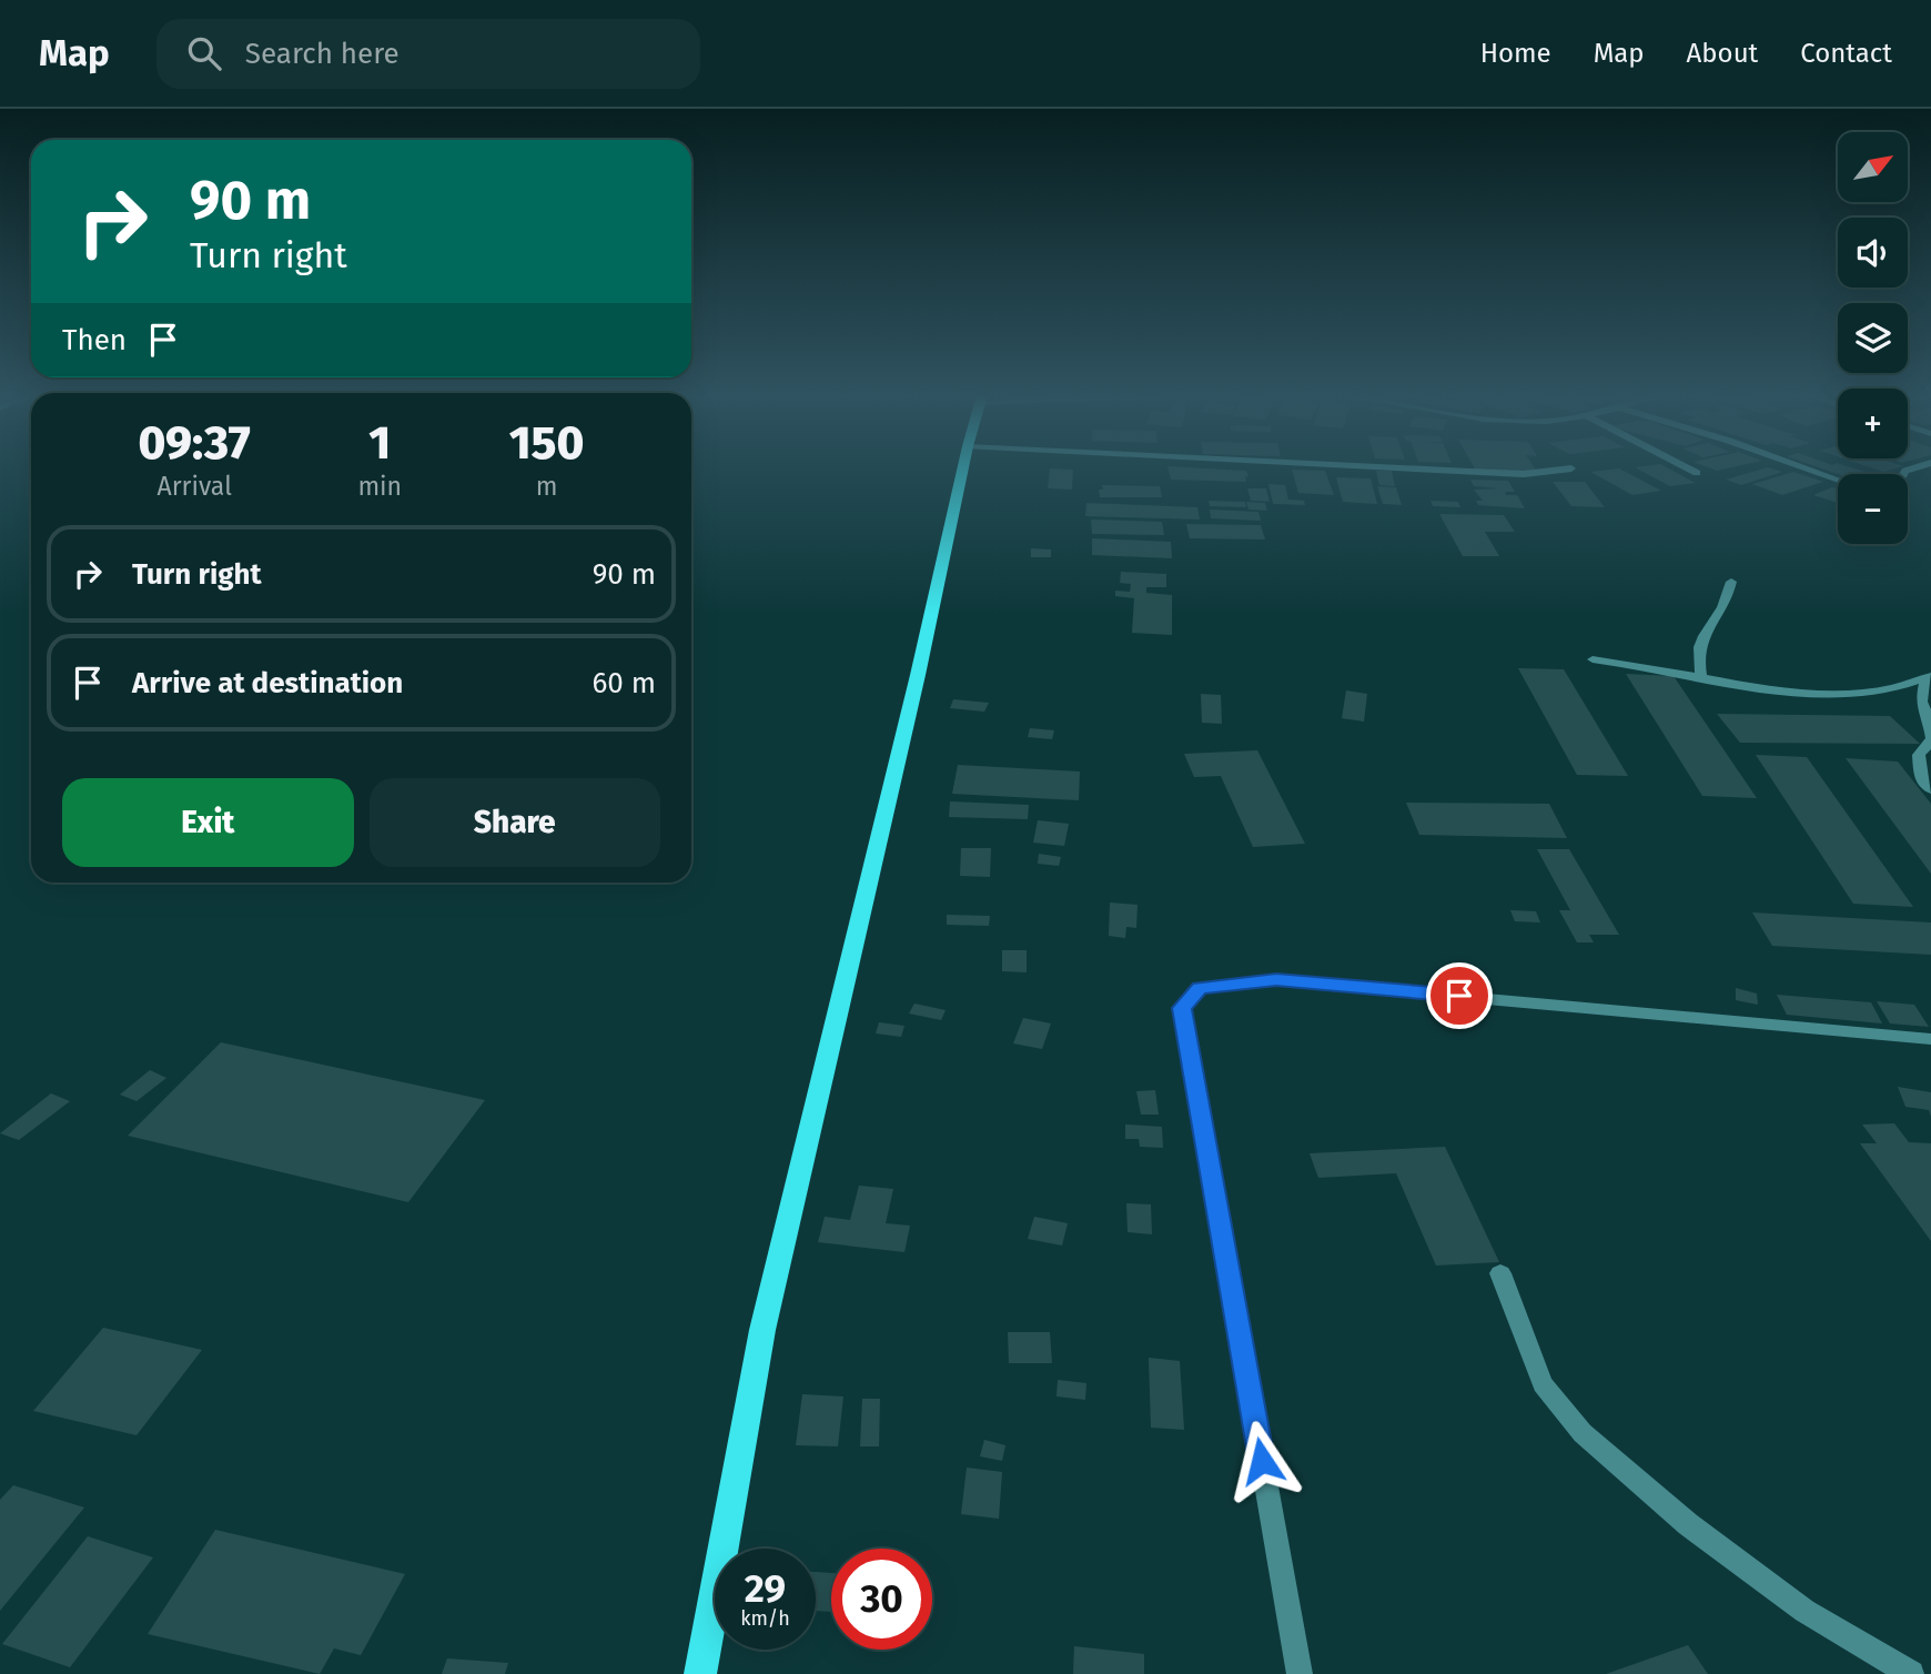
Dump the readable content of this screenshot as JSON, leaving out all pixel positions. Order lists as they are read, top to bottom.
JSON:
{
  "north": "top right",
  "page": {
    "header": "Map",
    "search": "Search here",
    "nav": [
      "Home",
      "Map",
      "About",
      "Contact"
    ],
    "map_buttons": ["+", "−"],
    "turn": ["90 m", "Turn right"],
    "then": "Then",
    "eta": [
      "09:37",
      "Arrival",
      "1",
      "min",
      "150",
      "m"
    ],
    "list": [
      {
        "name": "Turn right",
        "value": "90 m"
      },
      {
        "name": "Arrive at destination",
        "value": "60 m"
      }
    ],
    "buttons": ["Exit", "Share"],
    "speed": "29 km/h",
    "limit": "30"
  }
}
